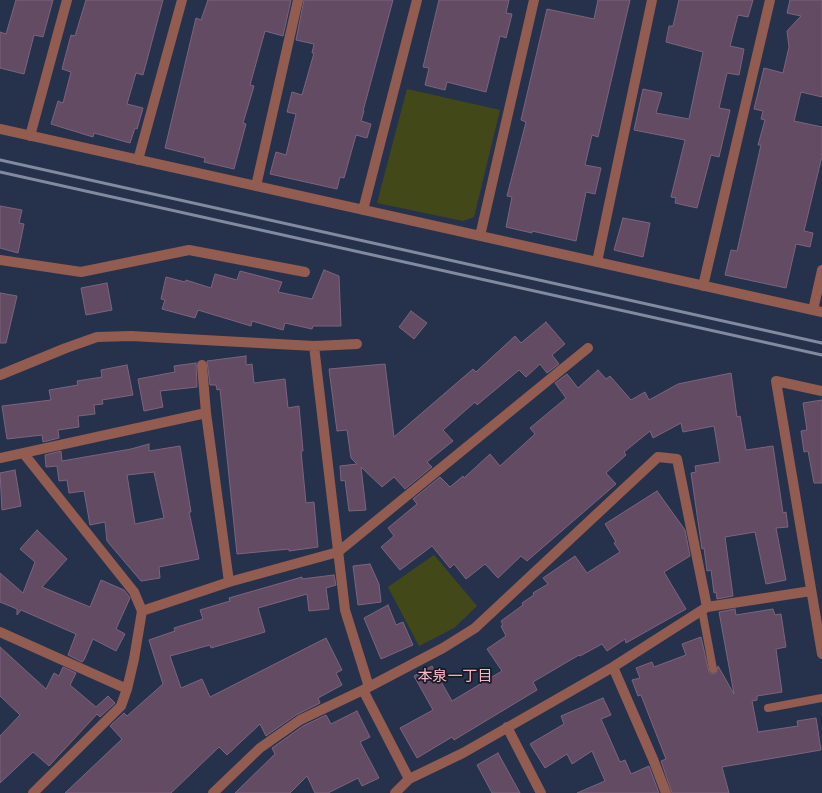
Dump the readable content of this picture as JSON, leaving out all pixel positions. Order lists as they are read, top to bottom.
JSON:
{
  "districts": ["本泉一丁目"]
}
